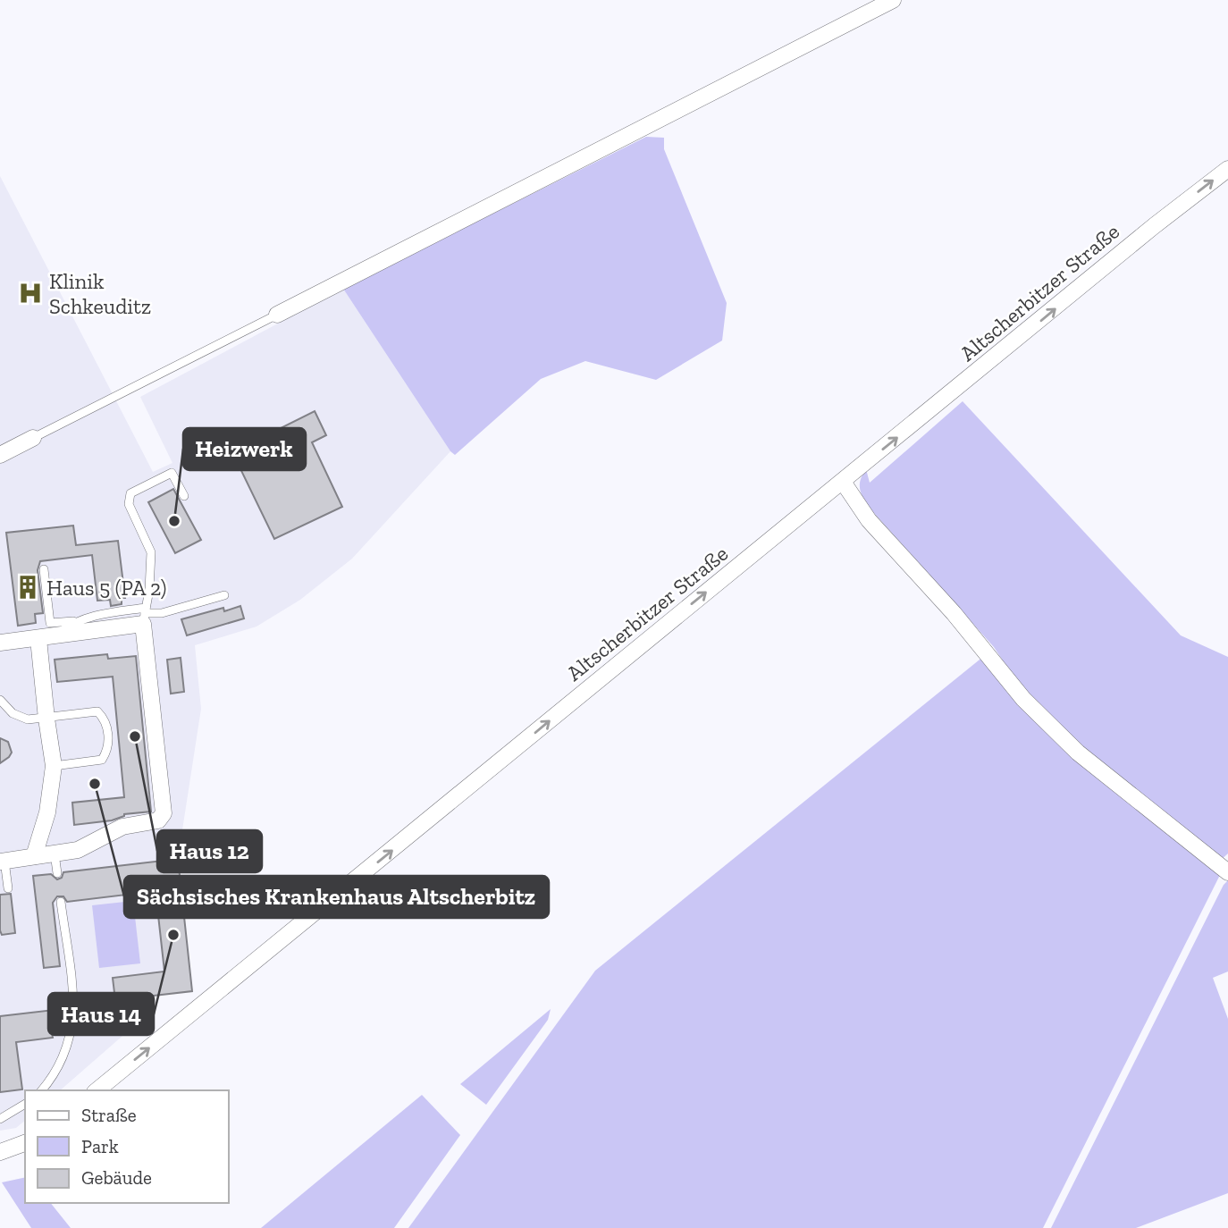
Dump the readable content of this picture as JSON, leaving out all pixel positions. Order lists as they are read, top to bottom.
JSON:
{
  "streets": {
    "street": ["Altscherbitzer Straße"]
  },
  "one_way": ["Altscherbitzer Straße"],
  "places": {
    "hospital": ["Klinik Schkeuditz"],
    "other": [
      "Heizwerk",
      "Haus 12",
      "Sächsisches Krankenhaus Altscherbitz",
      "Haus 14"
    ],
    "building": ["Haus 5 (PA 2)"]
  },
  "legend": ["Straße", "Park", "Gebäude"]
}
